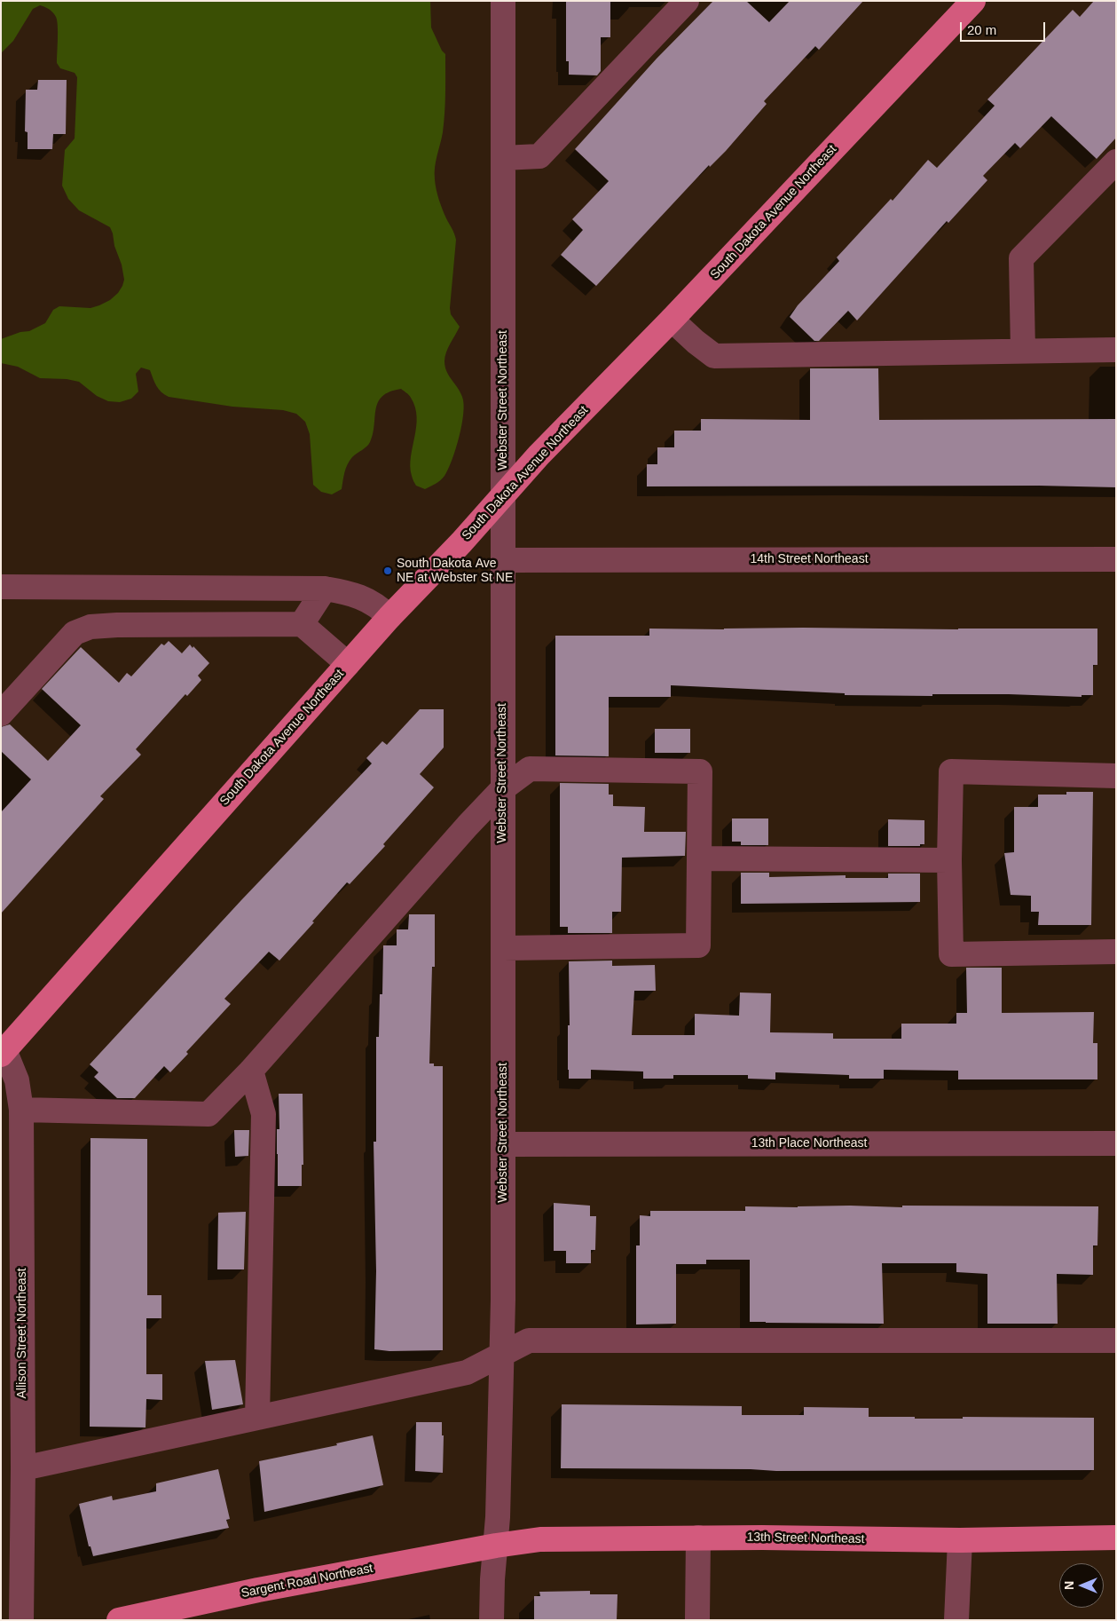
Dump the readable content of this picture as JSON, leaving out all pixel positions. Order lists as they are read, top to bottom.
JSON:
{
  "streets": {
    "main road": ["South Dakota Avenue Northeast", "13th Street Northeast", "Sargent Road Northeast"],
    "street": [
      "Webster Street Northeast",
      "14th Street Northeast",
      "13th Place Northeast",
      "Allison Street Northeast"
    ]
  },
  "crossings": [
    ["South Dakota Avenue Northeast", "Webster Street Northeast"],
    ["South Dakota Avenue Northeast", "Allison Street Northeast"],
    ["Webster Street Northeast", "14th Street Northeast"],
    ["Webster Street Northeast", "13th Place Northeast"],
    ["Webster Street Northeast", "13th Street Northeast"],
    ["Webster Street Northeast", "Sargent Road Northeast"],
    ["13th Street Northeast", "Sargent Road Northeast"]
  ],
  "places": ["South Dakota Ave NE at Webster St NE"],
  "scale_bar": "20 m",
  "north": "left"
}
